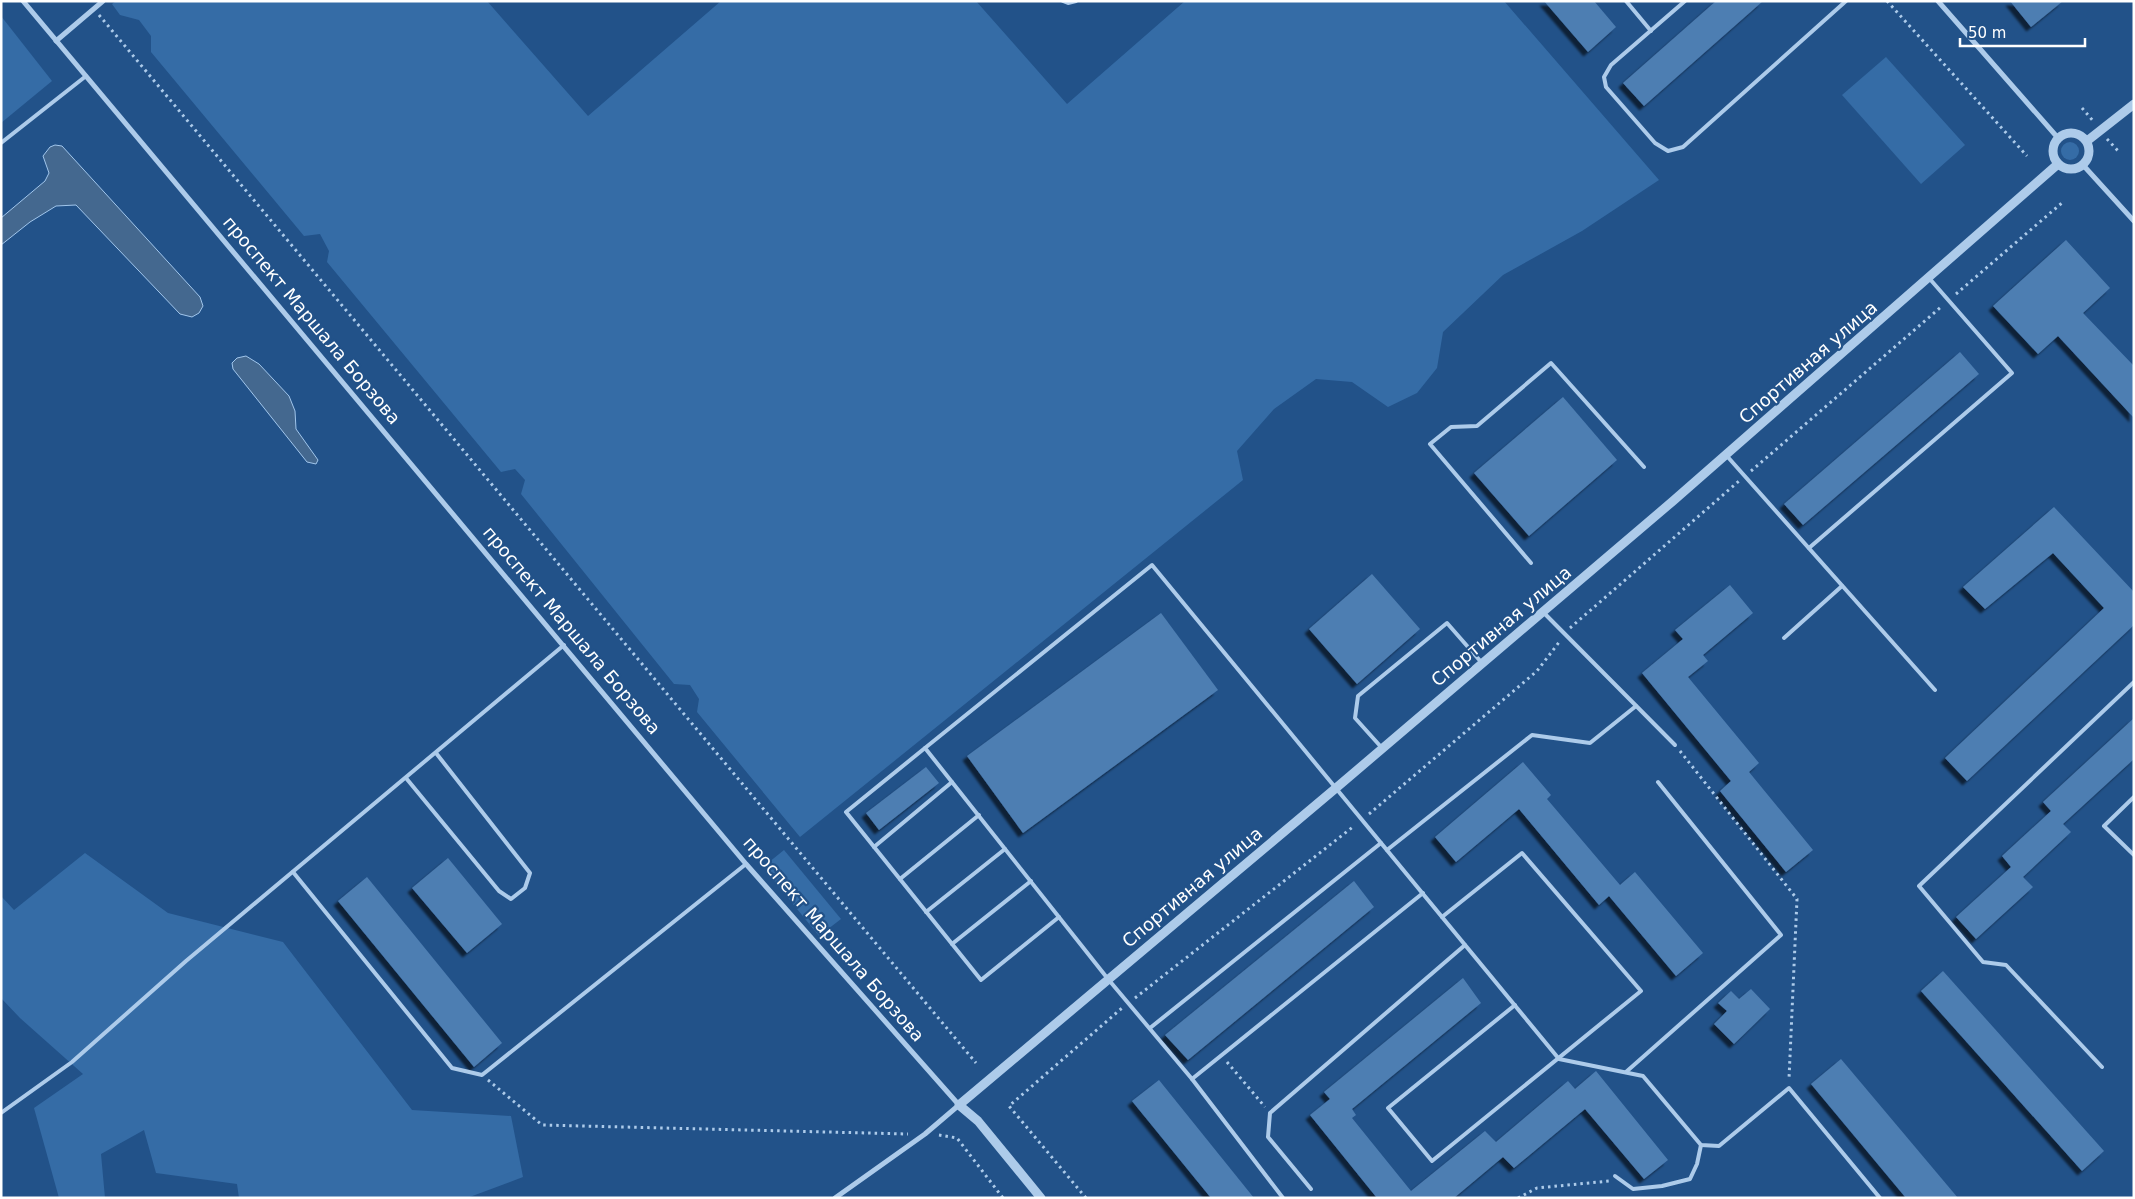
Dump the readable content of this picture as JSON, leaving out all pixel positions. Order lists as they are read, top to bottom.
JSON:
{
  "streets": {
    "street": ["проспект Маршала Борзова", "Спортивная улица"]
  },
  "crossings": [
    ["проспект Маршала Борзова", "Спортивная улица"]
  ],
  "scale_bar": "50 m"
}
